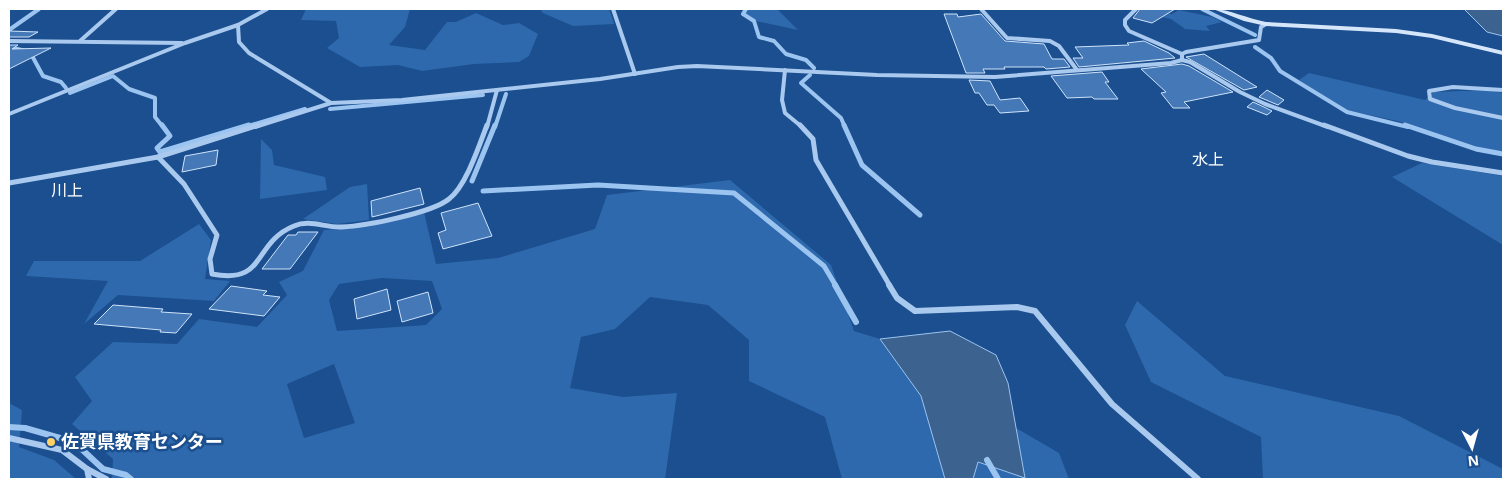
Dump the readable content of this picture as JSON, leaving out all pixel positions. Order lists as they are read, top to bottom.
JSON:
{
  "districts": ["水上", "川上"],
  "places": ["佐賀県教育センター"],
  "north": "bottom"
}
